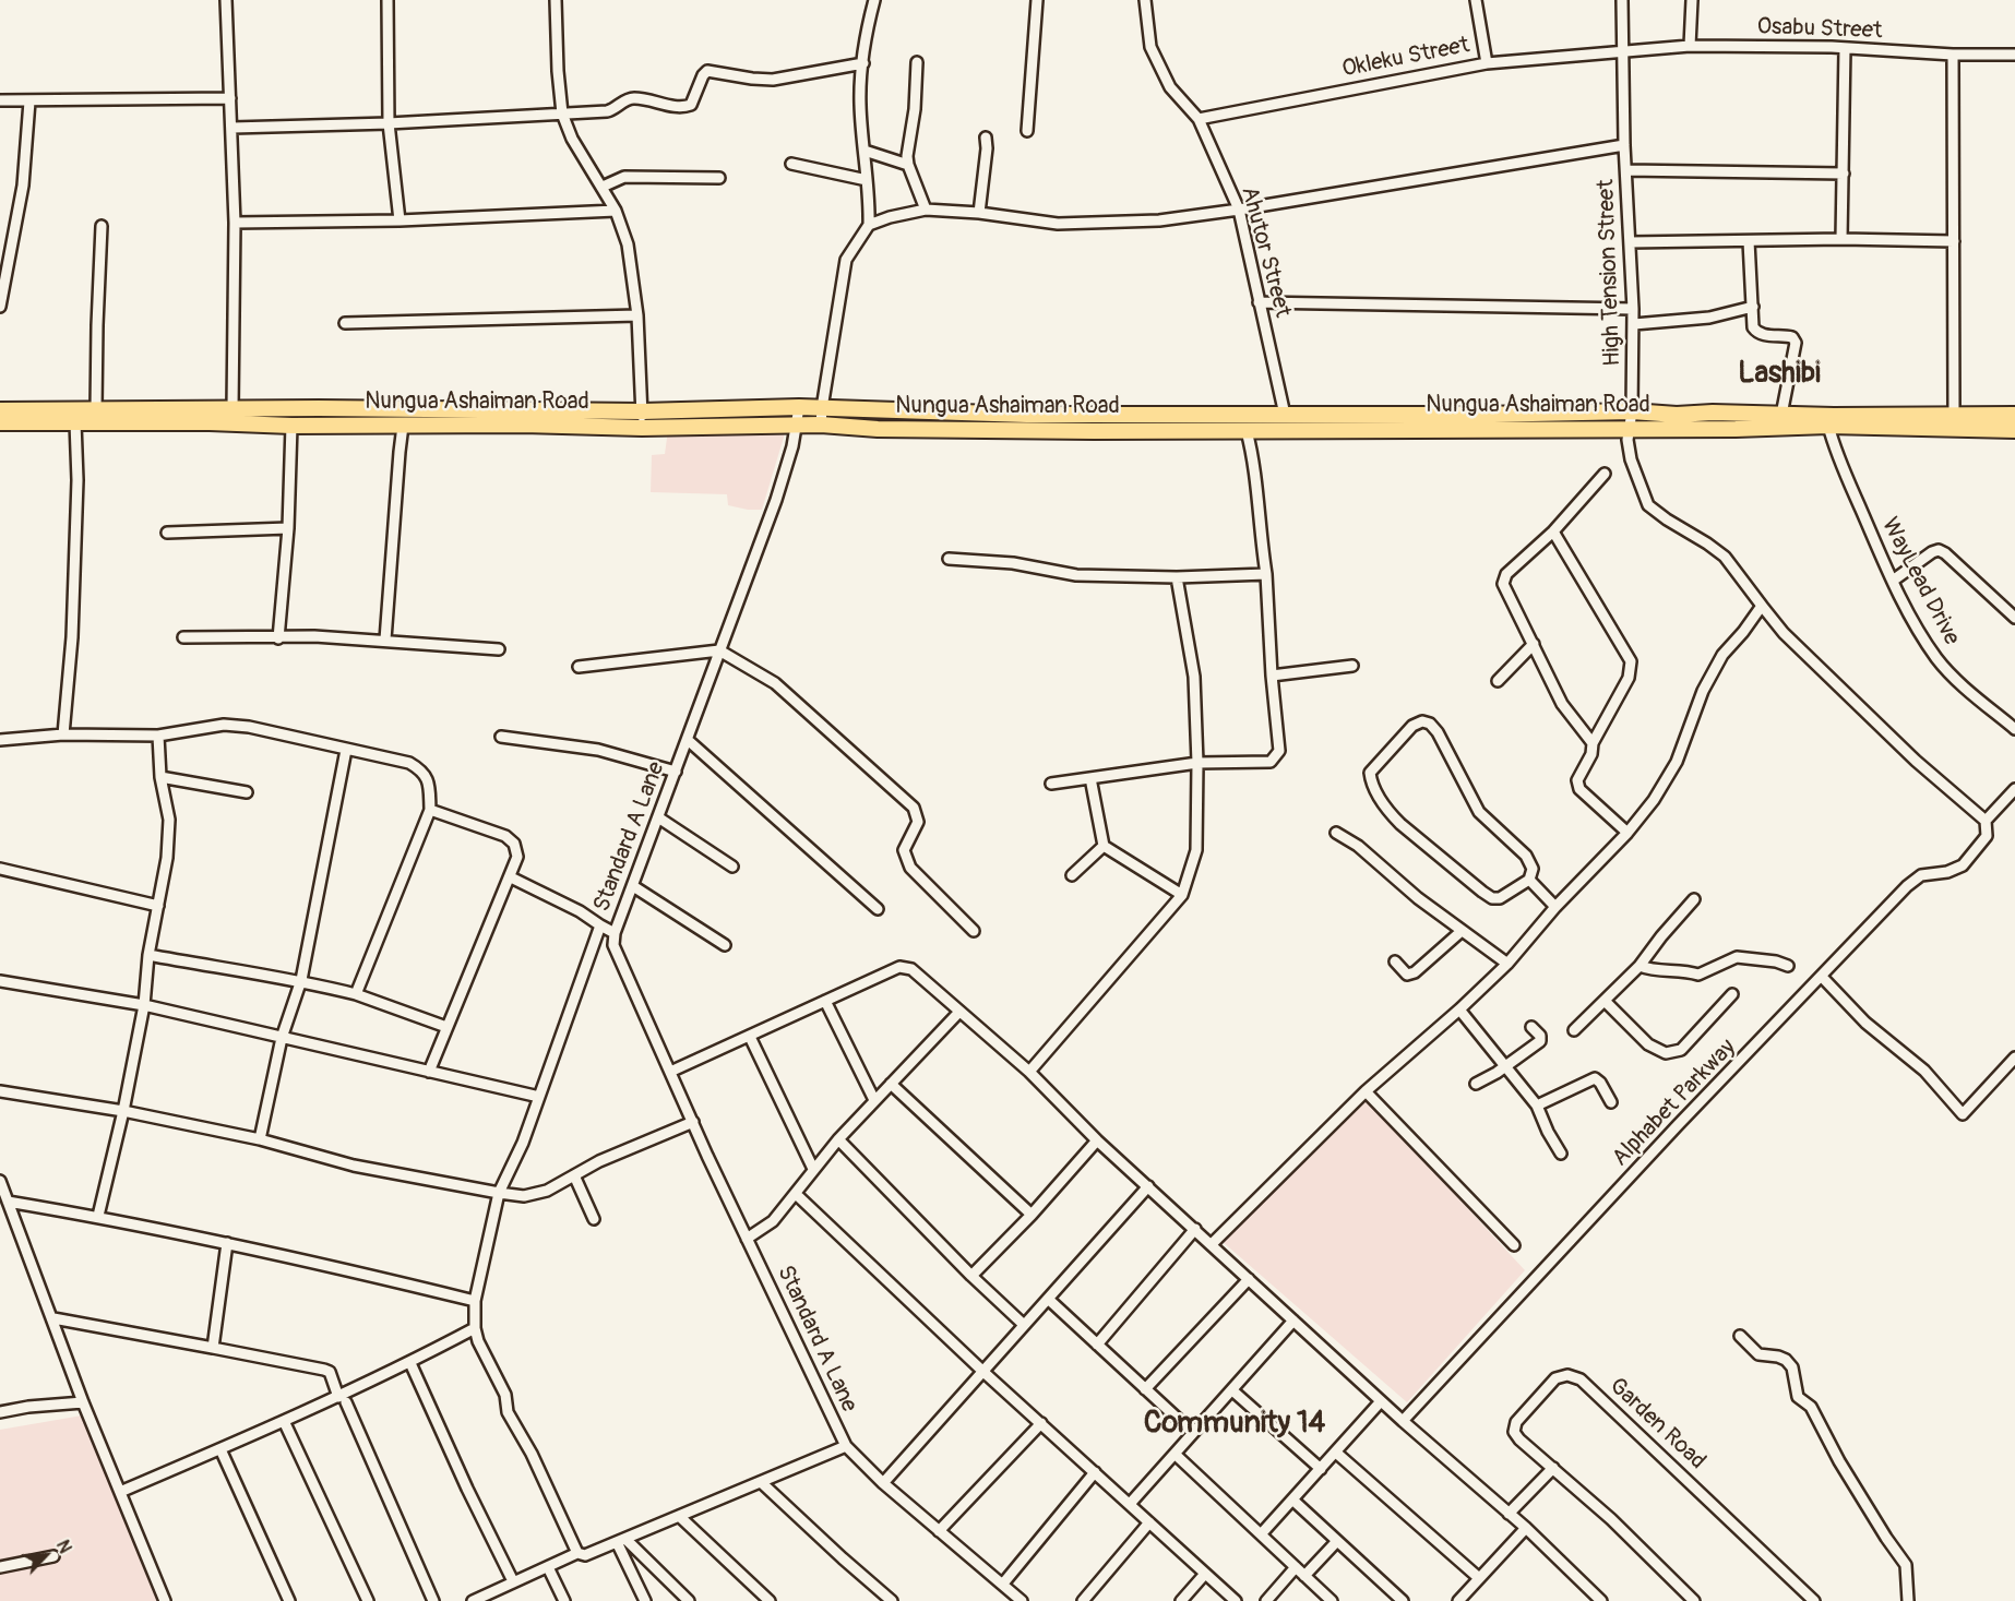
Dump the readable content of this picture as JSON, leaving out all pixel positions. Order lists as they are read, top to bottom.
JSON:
{
  "streets": {
    "main road": ["Nungua Ashaiman Road"],
    "street": [
      "Osabu Street",
      "Okleku Street",
      "Ahutor Street",
      "High Tension Street",
      "WayLead Drive",
      "Standard A Lane",
      "Alphabet Parkway",
      "Garden Road"
    ]
  },
  "crossings": [
    ["Osabu Street", "Okleku Street"],
    ["Osabu Street", "High Tension Street"],
    ["Okleku Street", "Ahutor Street"],
    ["Okleku Street", "High Tension Street"],
    ["Ahutor Street", "Nungua Ashaiman Road"],
    ["High Tension Street", "Nungua Ashaiman Road"],
    ["High Tension Street", "Alphabet Parkway"],
    ["Nungua Ashaiman Road", "WayLead Drive"],
    ["Nungua Ashaiman Road", "Standard A Lane"]
  ],
  "districts": ["Lashibi", "Community 14"],
  "north": "top right"
}
